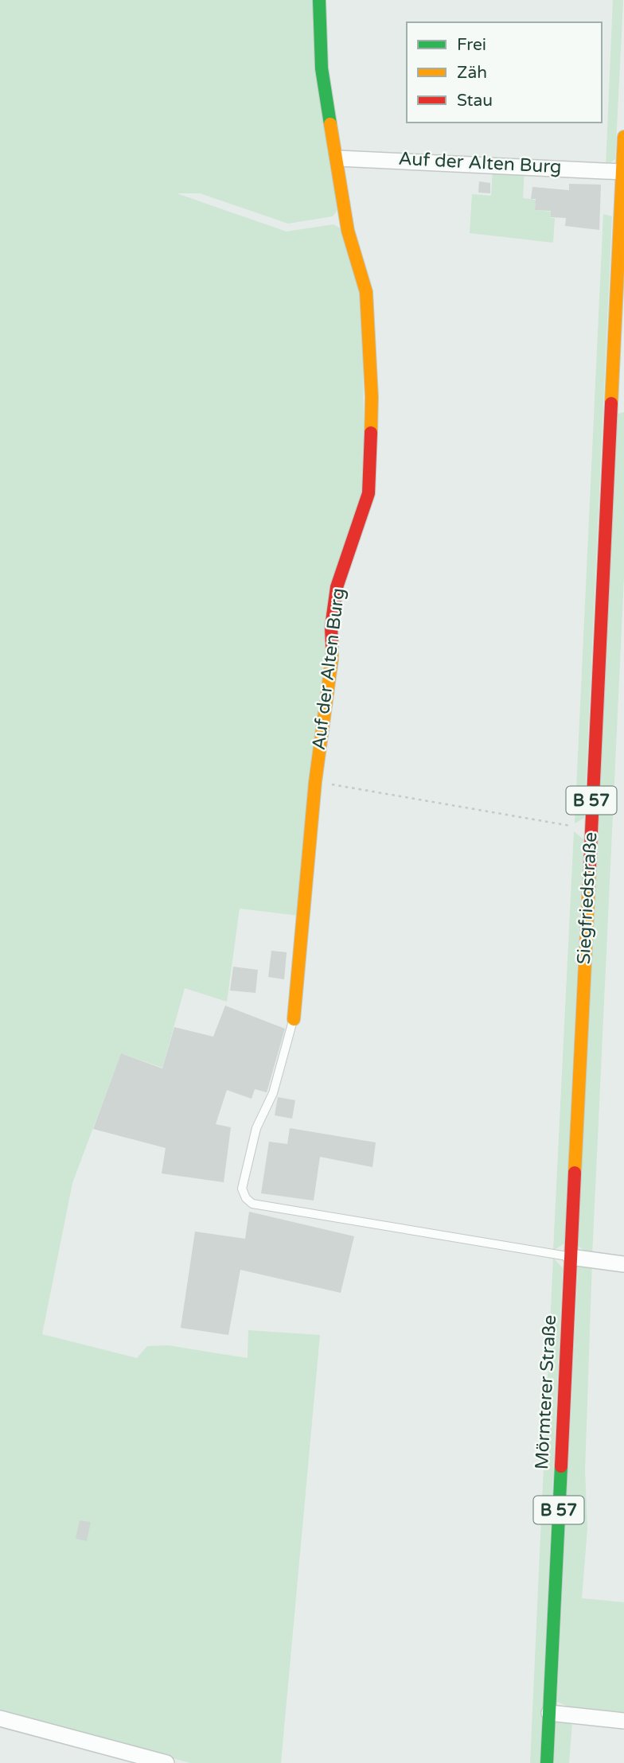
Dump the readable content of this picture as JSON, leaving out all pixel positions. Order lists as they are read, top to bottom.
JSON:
{
  "streets": {
    "main road": [
      "Auf der Alten Burg",
      "B 57",
      "Siegfriedstraße",
      "Mörmterer Straße"
    ]
  },
  "crossings": [
    ["Auf der Alten Burg", "Siegfriedstraße"],
    ["Siegfriedstraße", "Mörmterer Straße"]
  ],
  "legend": ["Frei", "Zäh", "Stau"]
}
